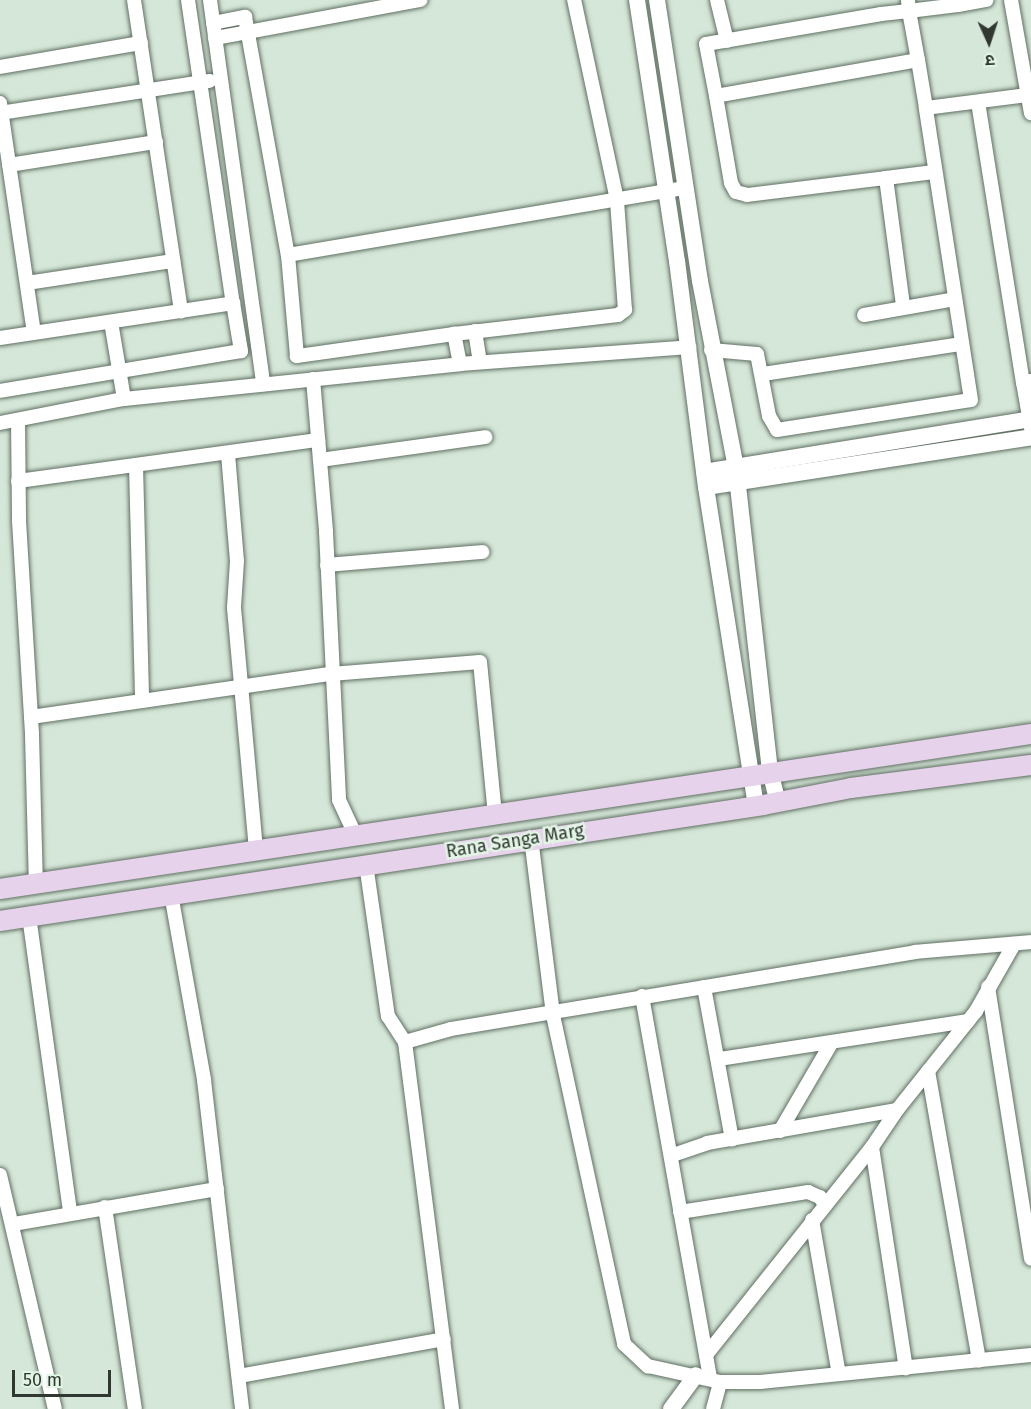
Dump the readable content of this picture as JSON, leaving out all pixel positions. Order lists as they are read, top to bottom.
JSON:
{
  "streets": {
    "main road": ["Rana Sanga Marg"]
  },
  "scale_bar": "50 m",
  "north": "bottom"
}
